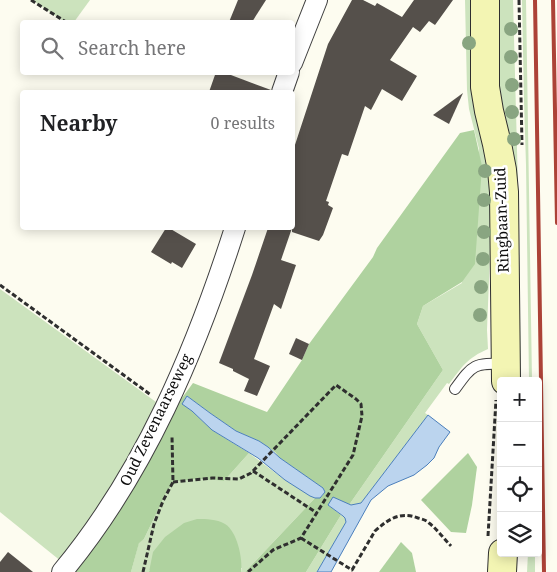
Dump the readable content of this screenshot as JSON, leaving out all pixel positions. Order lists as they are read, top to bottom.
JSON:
{
  "streets": {
    "street": ["Ringbaan-Zuid", "Oud Zevenaarseweg"]
  },
  "page": {
    "search": "Search here",
    "heading": ["Nearby", "0 results"],
    "map_buttons": ["+", "−"]
  }
}
